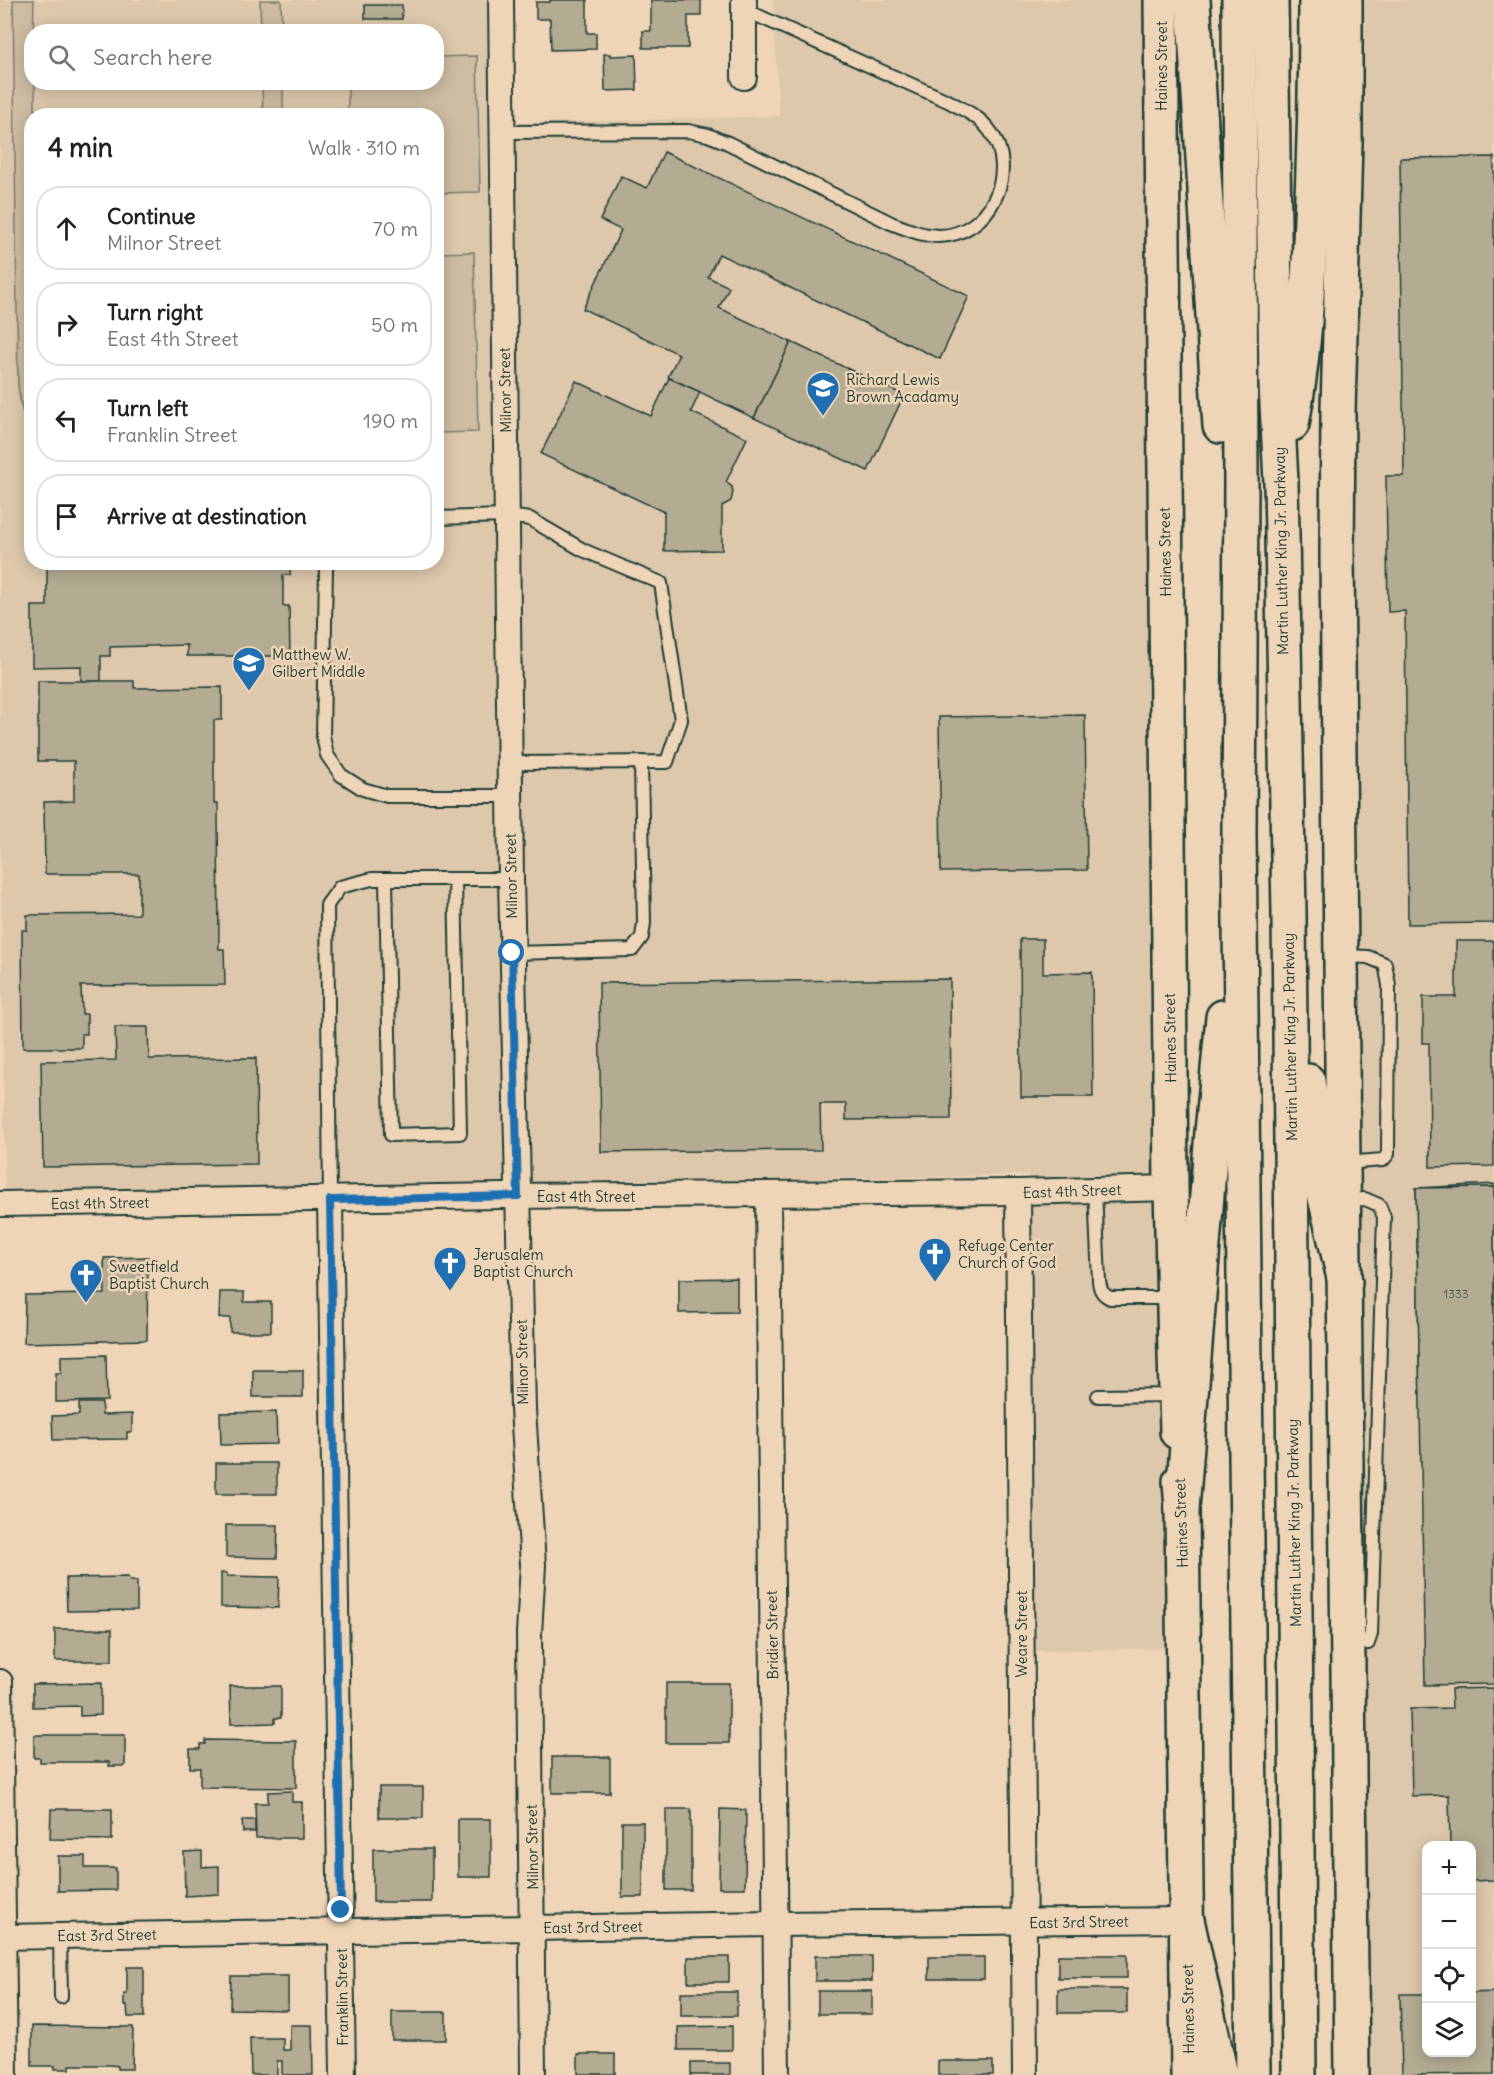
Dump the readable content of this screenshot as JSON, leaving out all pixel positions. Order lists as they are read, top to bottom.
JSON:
{
  "streets": {
    "main road": ["Haines Street", "Martin Luther King Jr. Parkway"],
    "street": [
      "Milnor Street",
      "East 4th Street",
      "Weare Street",
      "Bridier Street",
      "East 3rd Street",
      "Franklin Street"
    ]
  },
  "crossings": [
    ["Haines Street", "East 4th Street"],
    ["Haines Street", "East 3rd Street"],
    ["Milnor Street", "East 4th Street"],
    ["Milnor Street", "East 3rd Street"],
    ["East 4th Street", "Weare Street"],
    ["East 4th Street", "Bridier Street"],
    ["East 4th Street", "Franklin Street"],
    ["Weare Street", "East 3rd Street"],
    ["Bridier Street", "East 3rd Street"],
    ["East 3rd Street", "Franklin Street"]
  ],
  "places": {
    "school or university": ["Richard Lewis Brown Acadamy", "Matthew W. Gilbert Middle"],
    "church": ["Refuge Center Church of God", "Jerusalem Baptist Church", "Sweetfield Baptist Church"]
  },
  "house_numbers": ["1333"],
  "page": {
    "search": "Search here",
    "heading": ["4 min", "Walk · 310 m"],
    "list": [
      ["Continue", "Milnor Street", "70 m"],
      ["Turn right", "East 4th Street", "50 m"],
      ["Turn left", "Franklin Street", "190 m"],
      "Arrive at destination"
    ],
    "map_buttons": ["+", "−"]
  }
}
